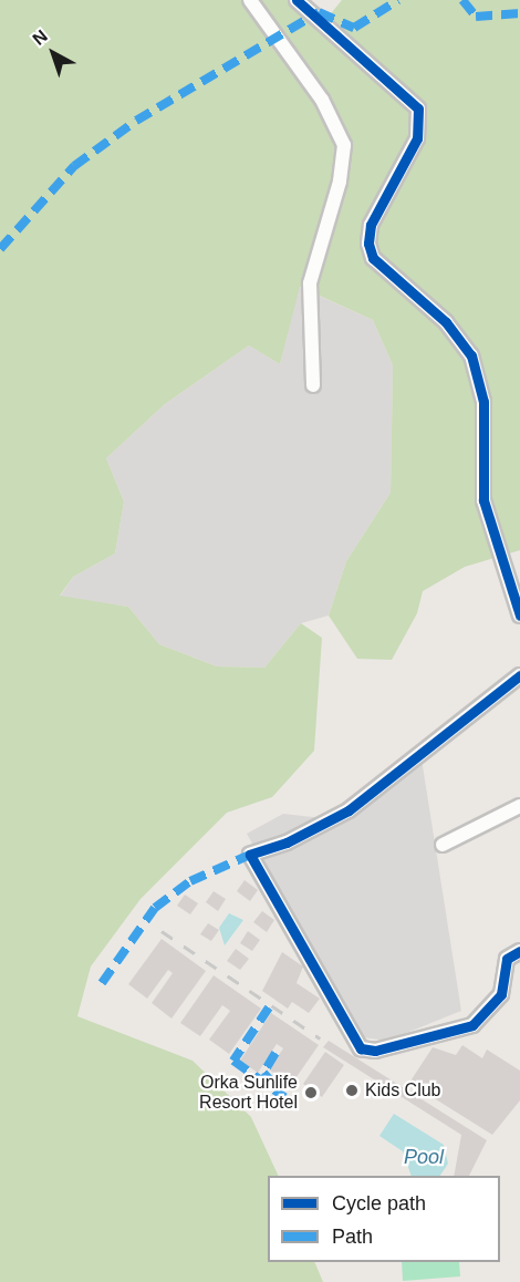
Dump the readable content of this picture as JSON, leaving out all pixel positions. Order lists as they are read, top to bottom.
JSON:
{
  "water": ["Pool"],
  "places": ["Kids Club", "Orka Sunlife Resort Hotel"],
  "legend": ["Cycle path", "Path"],
  "north": "top left"
}
